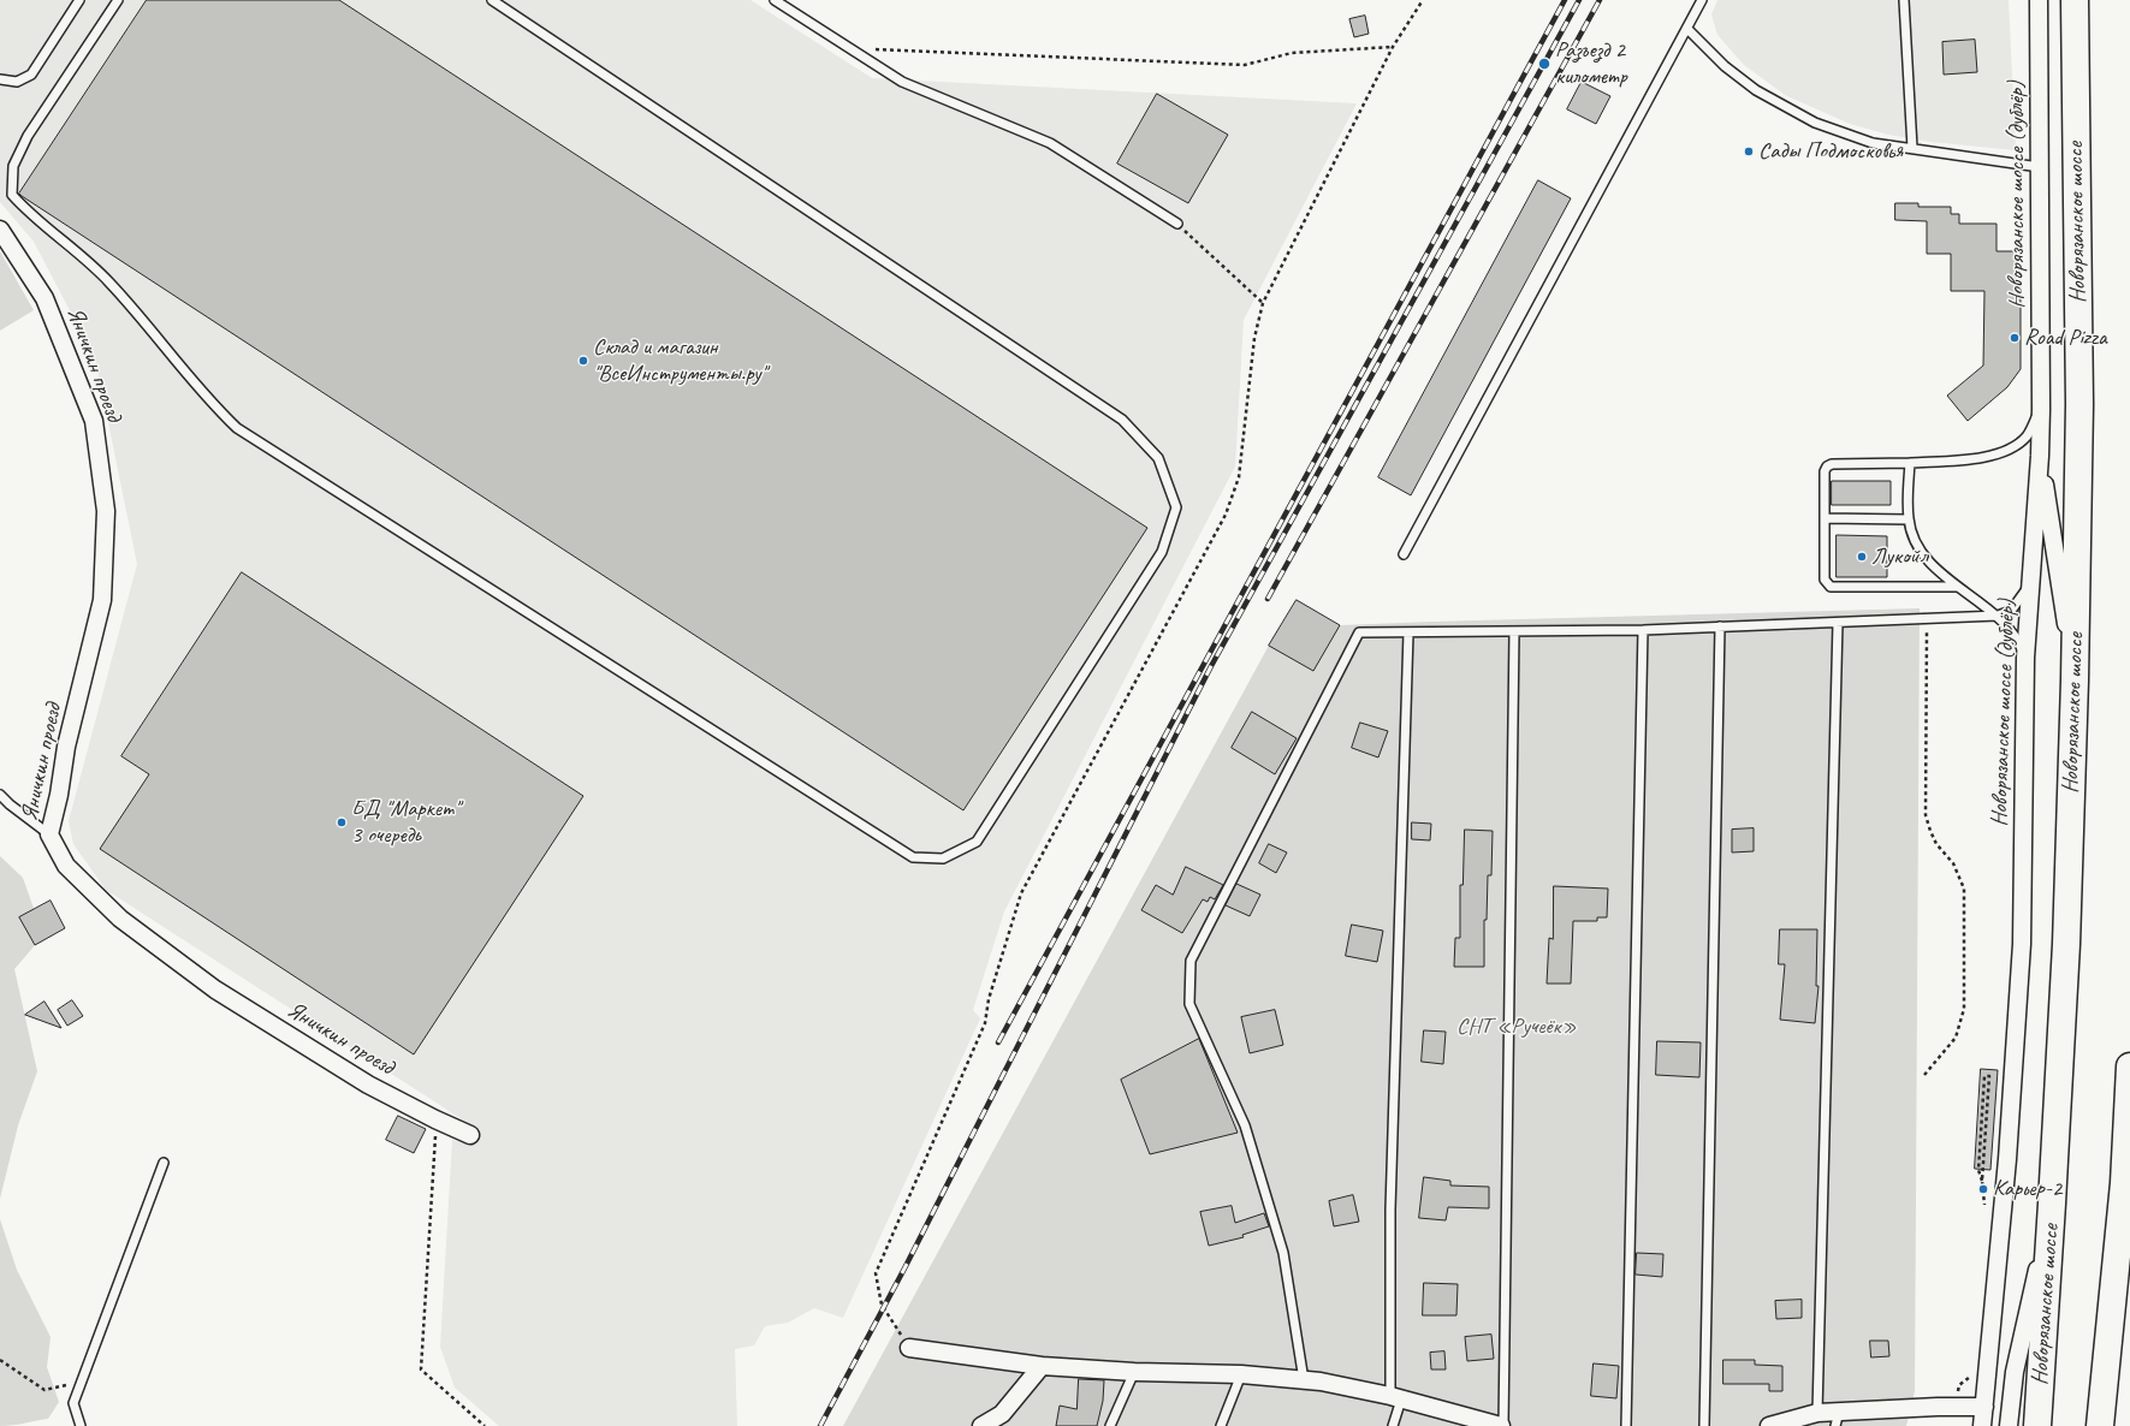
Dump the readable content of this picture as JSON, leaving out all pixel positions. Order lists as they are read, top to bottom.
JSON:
{
  "streets": {
    "highway": ["Новорязанское шоссе"],
    "street": ["Новорязанское шоссе (дублёр)", "Яничкин проезд"]
  },
  "parks": ["СНТ «Ручеёк»"],
  "places": [
    "Разъезд 2 километр",
    "Сады Подмосковья",
    "Road Pizza",
    "Склад и магазин \"ВсеИнструменты.ру\"",
    "Лукойл",
    "БД \"Маркет\" 3 очередь",
    "Карьер-2"
  ]
}
